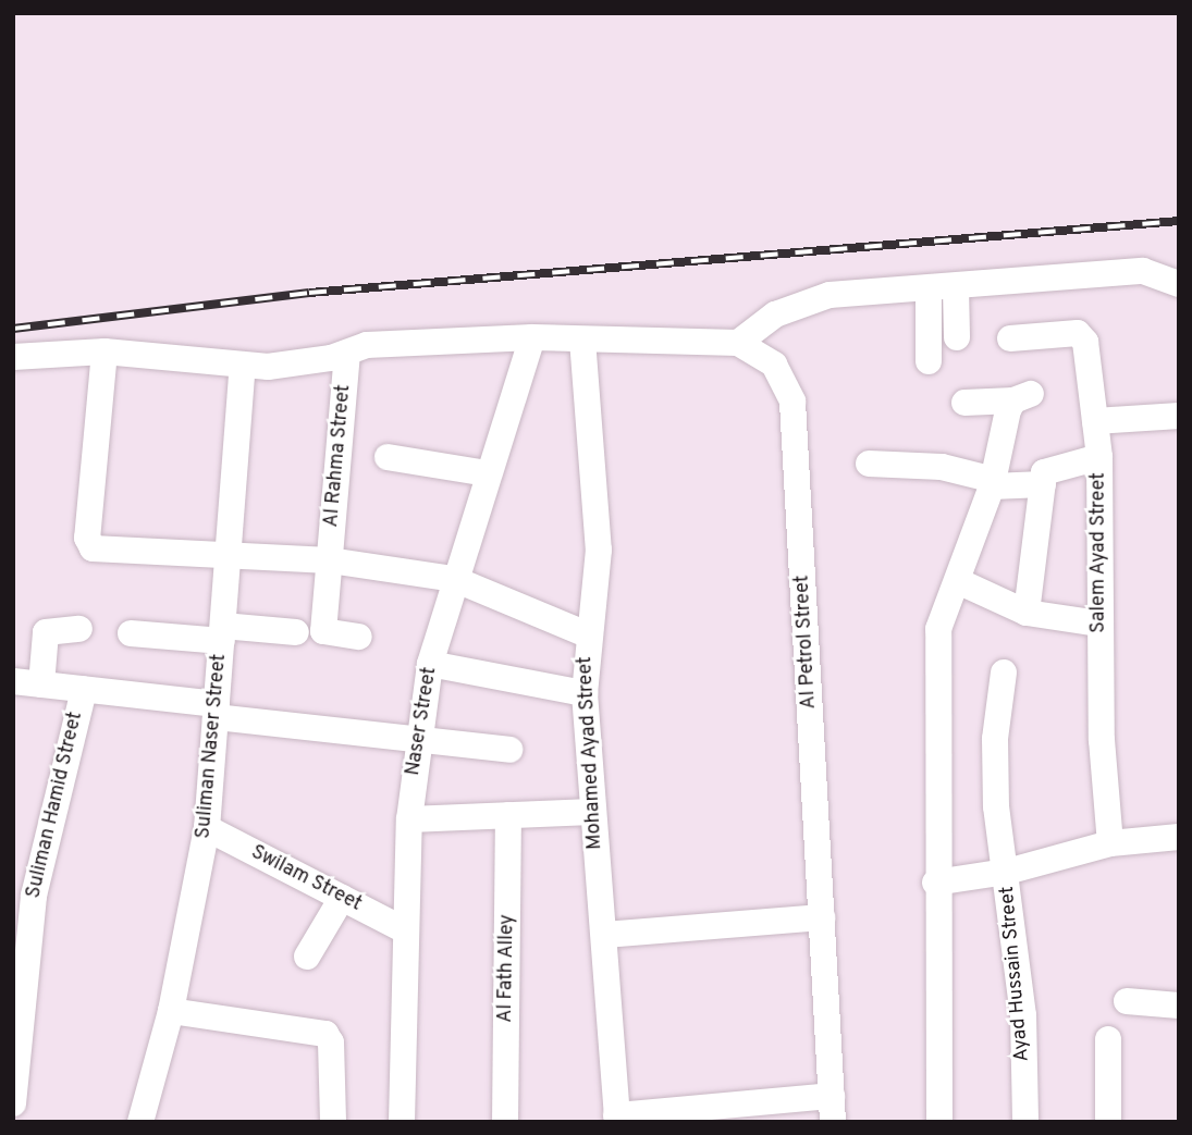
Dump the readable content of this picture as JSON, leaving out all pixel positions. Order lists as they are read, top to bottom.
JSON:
{
  "streets": {
    "street": [
      "Al Rahma Street",
      "Salem Ayad Street",
      "Al Petrol Street",
      "Naser Street",
      "Suliman Naser Street",
      "Mohamed Ayad Street",
      "Suliman Hamid Street",
      "Swilam Street",
      "Al Fath Alley",
      "Ayad Hussain Street"
    ]
  },
  "crossings": [
    ["Naser Street", "Swilam Street"],
    ["Suliman Naser Street", "Swilam Street"]
  ]
}
